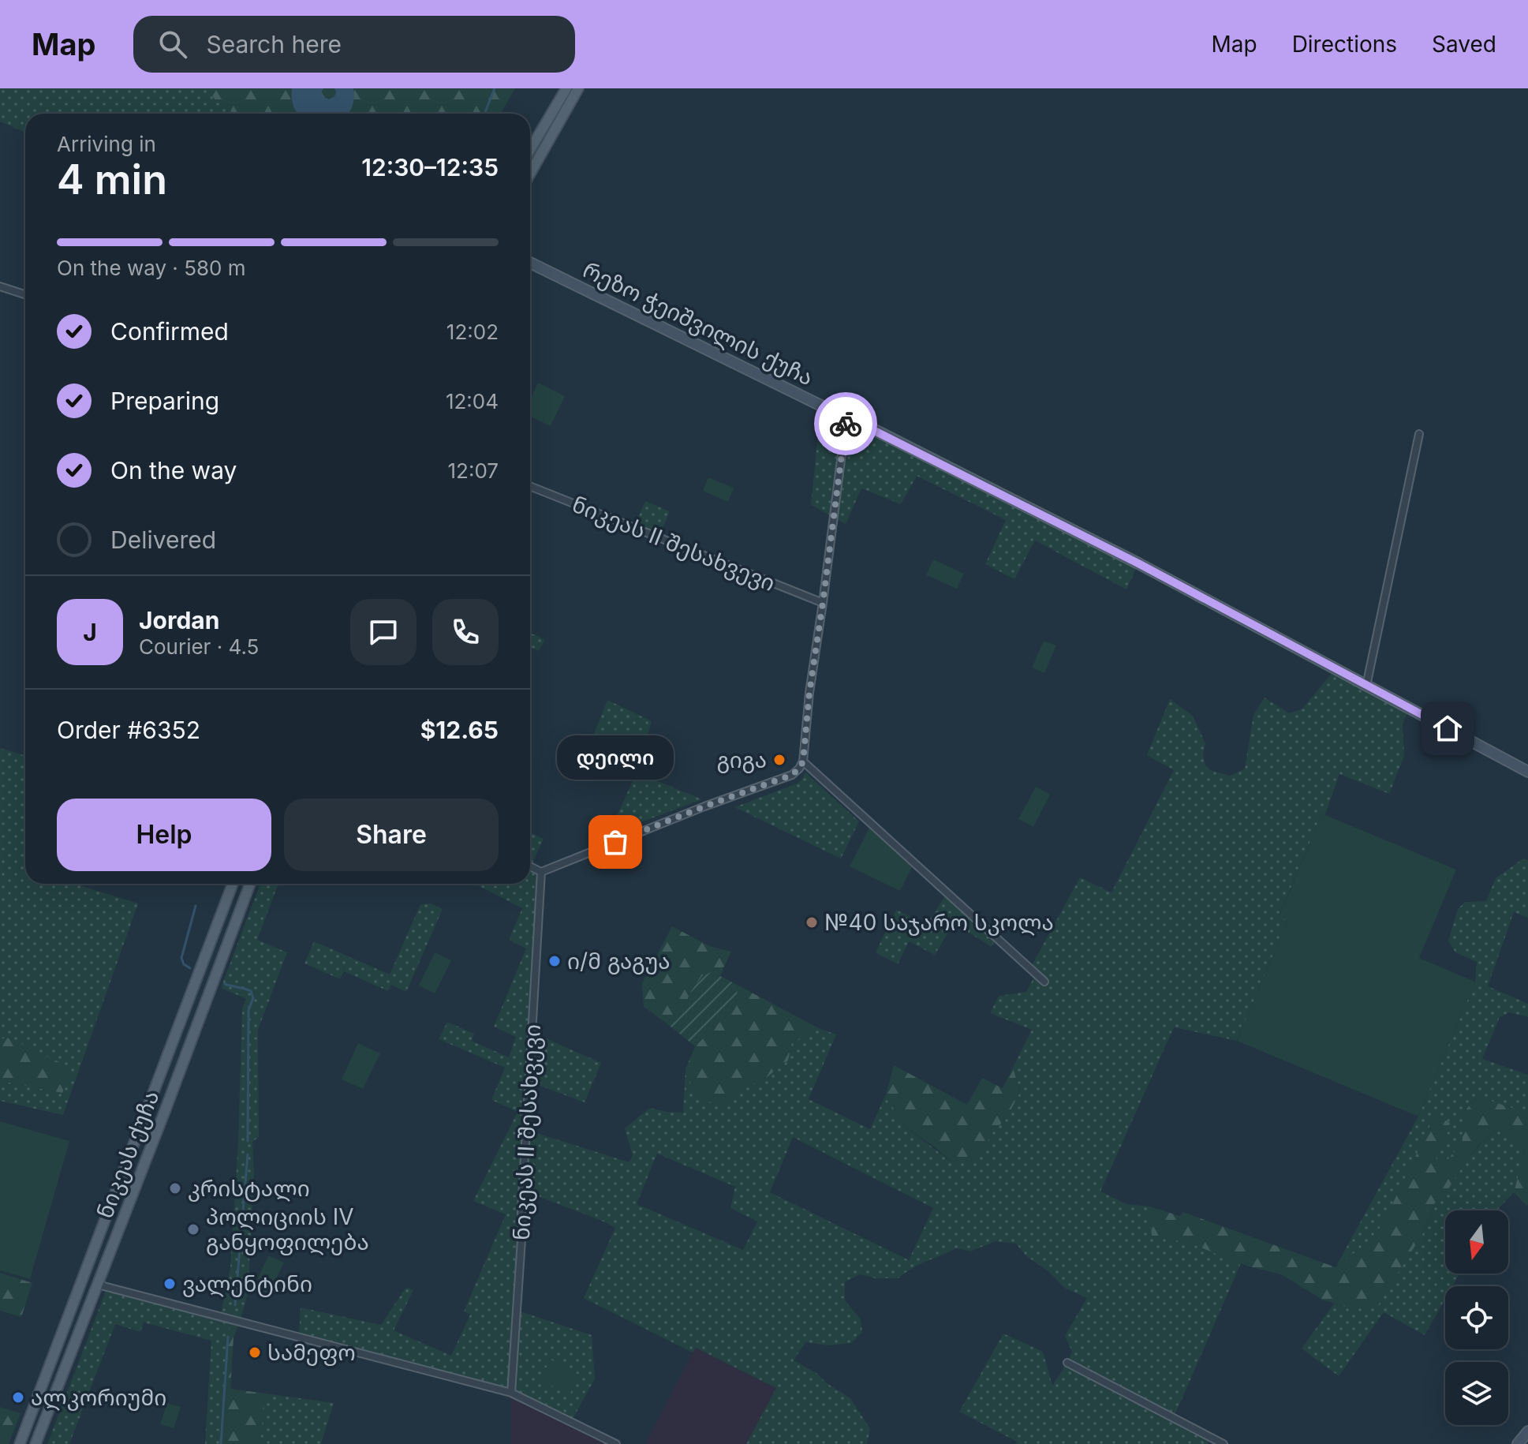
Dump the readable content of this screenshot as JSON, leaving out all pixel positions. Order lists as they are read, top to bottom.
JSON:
{
  "streets": {
    "main road": ["რეზო ჭეიშვილის ქუჩა", "ნიკეას ქუჩა"],
    "street": ["ნიკეას II შესახვევი"]
  },
  "places": [
    "გიგა",
    "დეილი",
    "№40 საჯარო სკოლა",
    "ი/მ გაგუა",
    "კრისტალი",
    "პოლიციის IV განყოფილება",
    "ვალენტინი",
    "სამეფო",
    "ალკორიუმი"
  ],
  "north": "bottom",
  "page": {
    "header": "Map",
    "search": "Search here",
    "nav": ["Map", "Directions", "Saved"],
    "heading": ["4 min", "Arriving in", "12:30–12:35"],
    "panel": [
      "Jordan",
      "Courier · 4.5",
      "Order #6352",
      "$12.65"
    ],
    "bar": "On the way · 580 m",
    "list": [
      ["Confirmed", "12:02"],
      ["Preparing", "12:04"],
      ["On the way", "12:07"],
      "Delivered"
    ],
    "round": "J",
    "bubble": "დეილი",
    "buttons": ["Help", "Share"]
  }
}
